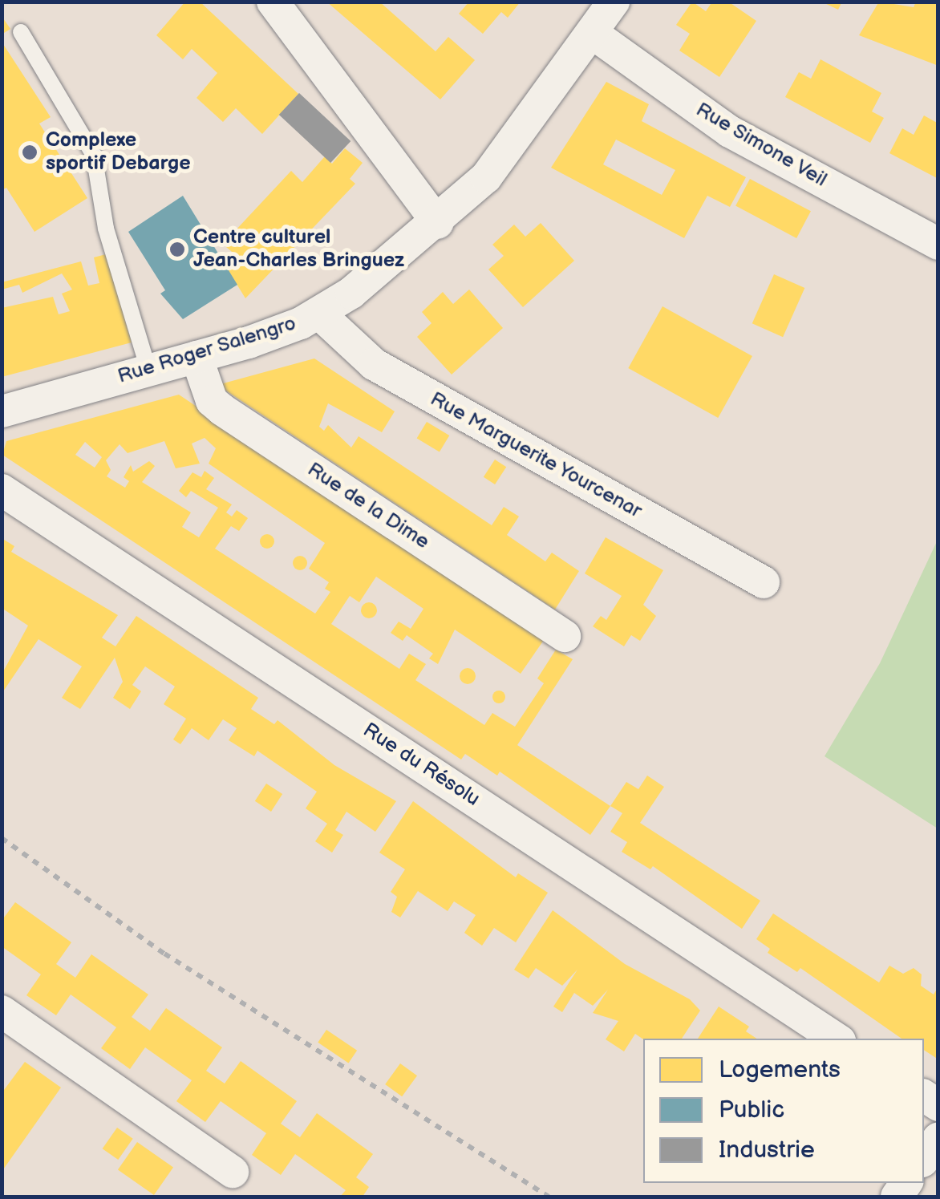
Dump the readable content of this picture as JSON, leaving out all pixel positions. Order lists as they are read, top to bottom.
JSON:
{
  "streets": {
    "street": [
      "Rue Simone Veil",
      "Rue Roger Salengro",
      "Rue Marguerite Yourcenar",
      "Rue de la Dime",
      "Rue du Résolu"
    ]
  },
  "crossings": [
    ["Rue Simone Veil", "Rue Roger Salengro"],
    ["Rue Roger Salengro", "Rue Marguerite Yourcenar"],
    ["Rue Roger Salengro", "Rue de la Dime"]
  ],
  "places": ["Complexe sportif Debarge", "Centre culturel Jean-Charles Bringuez"],
  "legend": ["Logements", "Public", "Industrie"]
}
